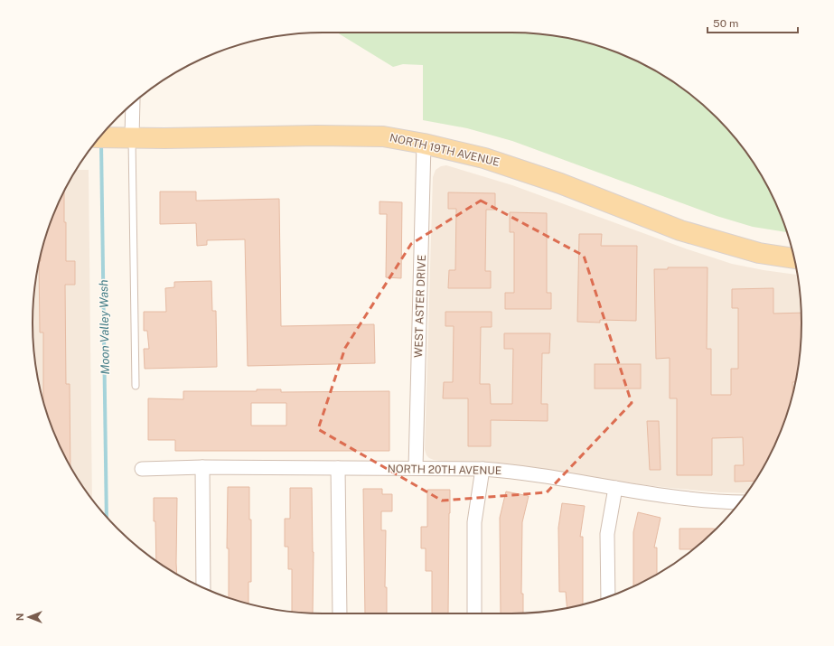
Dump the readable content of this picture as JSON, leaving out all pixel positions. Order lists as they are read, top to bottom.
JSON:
{
  "streets": {
    "main road": ["NORTH 19TH AVENUE"],
    "street": ["WEST ASTER DRIVE", "NORTH 20TH AVENUE"]
  },
  "crossings": [
    ["NORTH 19TH AVENUE", "WEST ASTER DRIVE"],
    ["WEST ASTER DRIVE", "NORTH 20TH AVENUE"]
  ],
  "water": ["Moon Valley Wash"],
  "scale_bar": "50 m",
  "north": "left"
}
